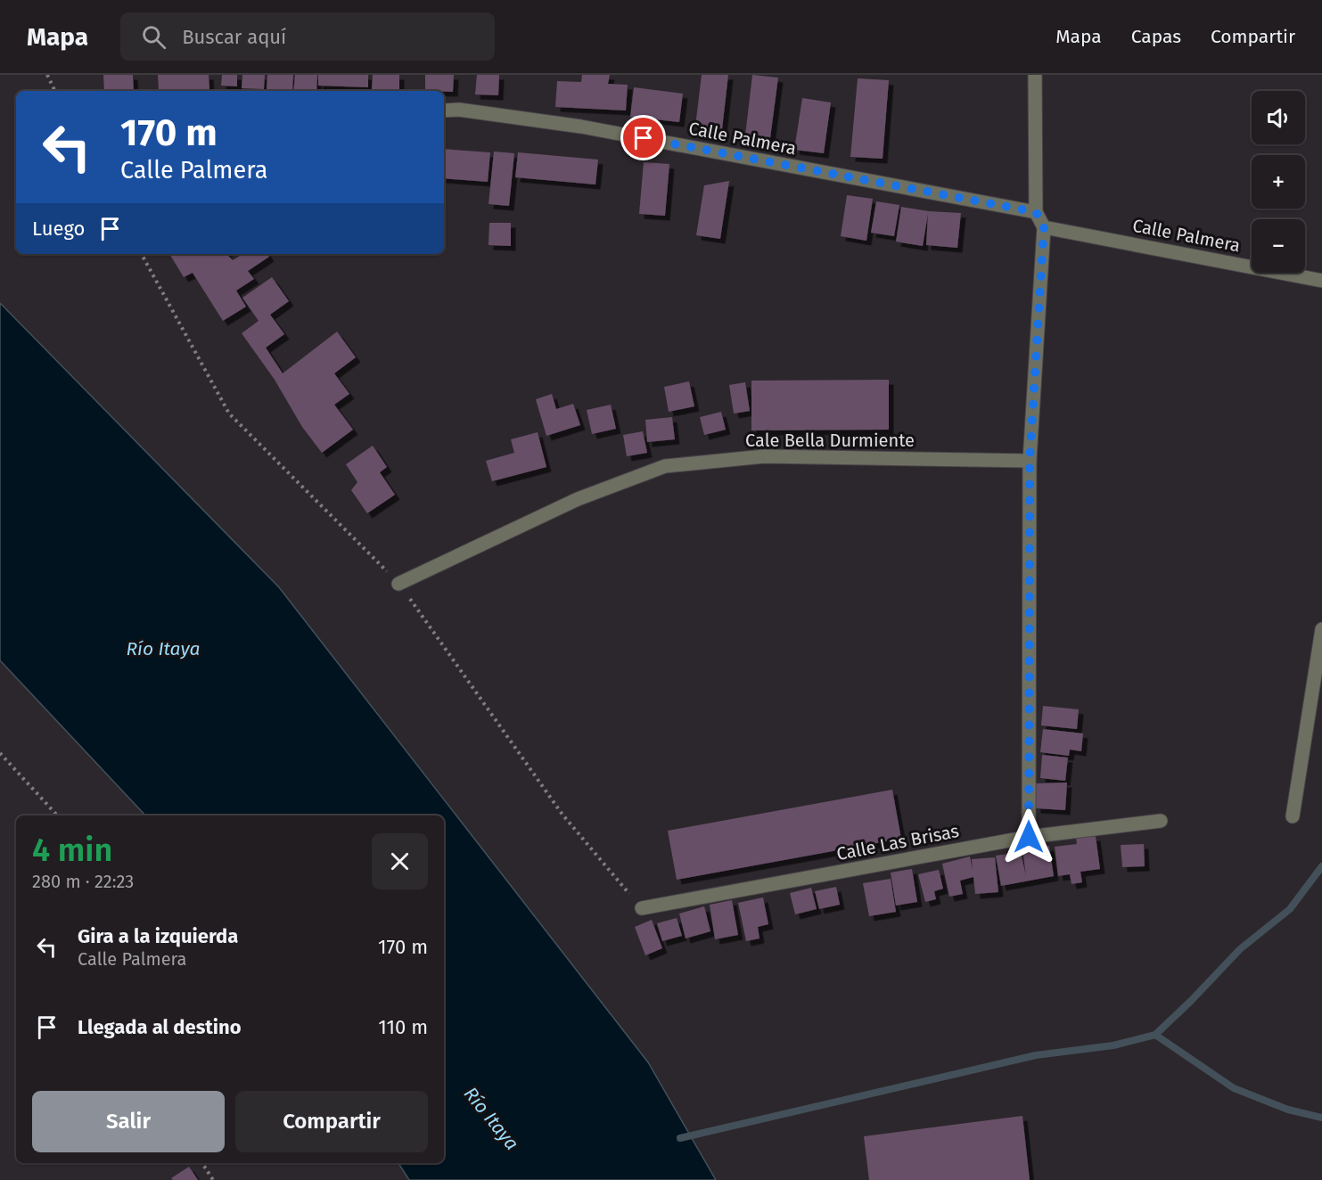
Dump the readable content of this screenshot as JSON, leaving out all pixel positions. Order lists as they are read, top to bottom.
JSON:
{
  "streets": {
    "street": ["Calle Palmera", "Cale Bella Durmiente", "Calle Las Brisas"]
  },
  "water": ["Río Itaya"],
  "page": {
    "header": "Mapa",
    "search": "Buscar aquí",
    "nav": ["Mapa", "Capas", "Compartir"],
    "map_buttons": ["+", "−"],
    "turn": ["170 m", "Calle Palmera"],
    "then": "Luego",
    "heading": ["4 min", "280 m · 22:23"],
    "list": [
      {
        "name": "Gira a la izquierda",
        "note": "Calle Palmera",
        "value": "170 m"
      },
      {
        "name": "Llegada al destino",
        "value": "110 m"
      }
    ],
    "buttons": ["Salir", "Compartir"]
  }
}
